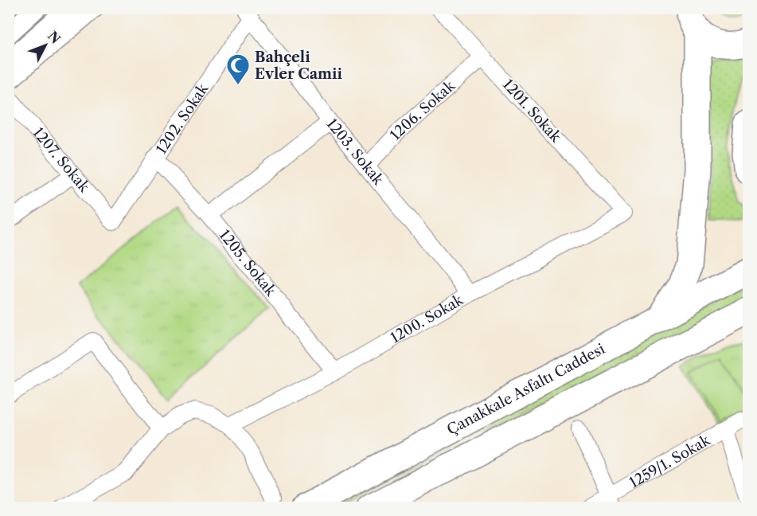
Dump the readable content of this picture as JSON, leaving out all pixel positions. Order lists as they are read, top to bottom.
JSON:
{
  "streets": {
    "highway": ["Çanakkale Asfaltı Caddesi"],
    "street": [
      "1206. Sokak",
      "1201. Sokak",
      "1202. Sokak",
      "1203. Sokak",
      "1207. Sokak",
      "1205. Sokak",
      "1200. Sokak",
      "1259/1. Sokak"
    ]
  },
  "crossings": [
    ["1206. Sokak", "1201. Sokak"],
    ["1206. Sokak", "1203. Sokak"],
    ["1201. Sokak", "1200. Sokak"],
    ["1202. Sokak", "1203. Sokak"],
    ["1202. Sokak", "1207. Sokak"],
    ["1202. Sokak", "1205. Sokak"],
    ["1203. Sokak", "1200. Sokak"],
    ["1205. Sokak", "1200. Sokak"]
  ],
  "places": {
    "mosque": ["Bahçeli Evler Camii"]
  },
  "north": "top right"
}
